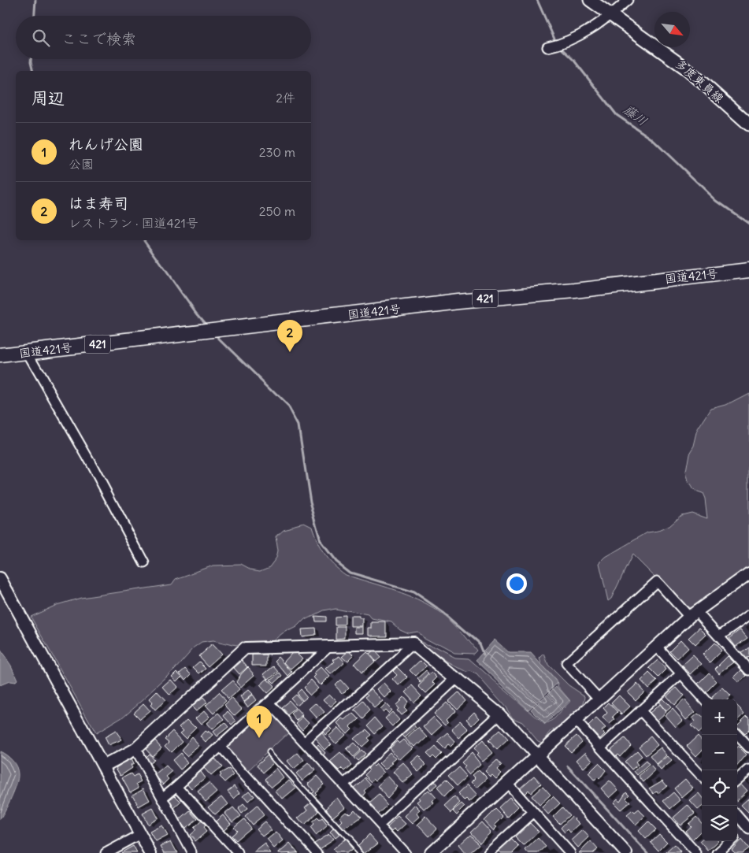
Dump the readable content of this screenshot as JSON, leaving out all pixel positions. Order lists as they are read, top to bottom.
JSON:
{
  "streets": {
    "highway": ["国道421号", "421"],
    "main road": ["多度東員線"]
  },
  "water": ["藤川"],
  "north": "bottom right",
  "page": {
    "search": "ここで検索",
    "heading": ["周辺", "2件"],
    "list": [
      {
        "mark": "1",
        "name": "れんげ公園",
        "note": "公園",
        "value": "230 m"
      },
      {
        "mark": "2",
        "name": "はま寿司",
        "note": "レストラン · 国道421号",
        "value": "250 m"
      }
    ],
    "pins": ["2", "1"],
    "map_buttons": ["+", "−"]
  }
}
